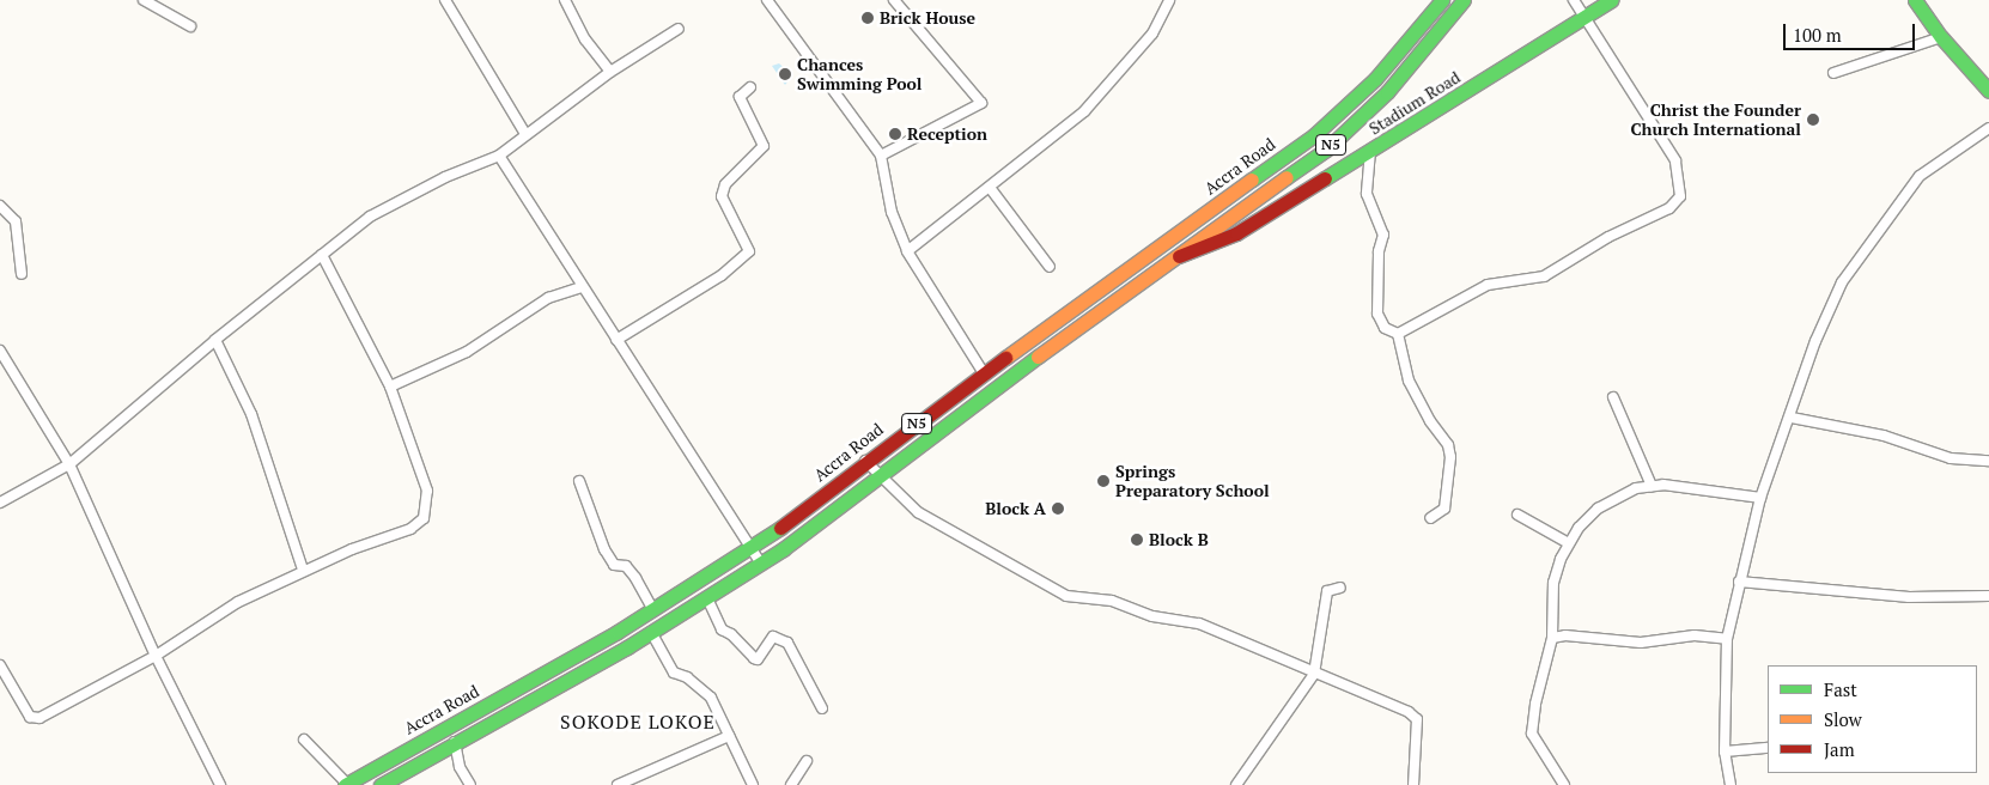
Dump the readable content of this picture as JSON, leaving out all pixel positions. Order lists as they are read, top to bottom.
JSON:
{
  "streets": {
    "main road": ["Stadium Road", "N5", "Accra Road"]
  },
  "crossings": [
    ["Stadium Road", "Accra Road"]
  ],
  "districts": ["SOKODE LOKOE"],
  "places": [
    "Brick House",
    "Chances Swimming Pool",
    "Christ the Founder Church International",
    "Reception",
    "Springs Preparatory School",
    "Block A",
    "Block B"
  ],
  "legend": ["Fast", "Slow", "Jam"],
  "scale_bar": "100 m"
}
